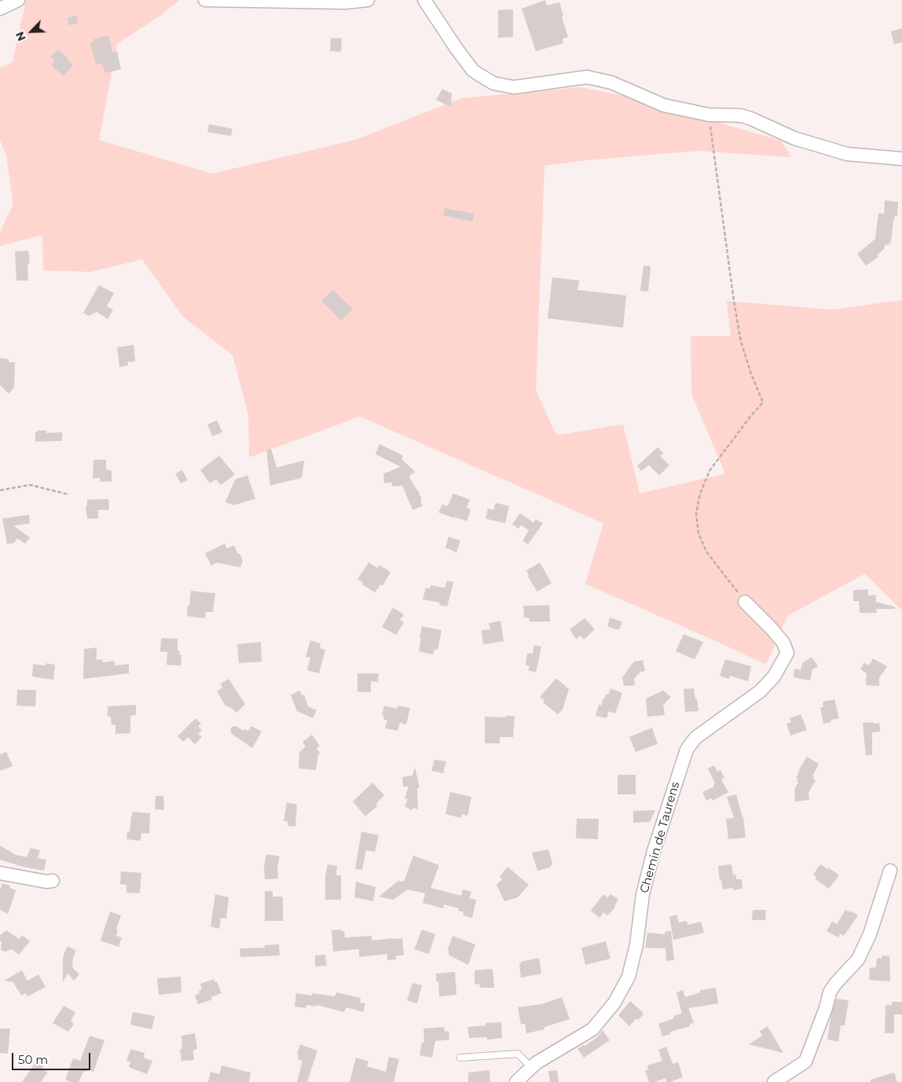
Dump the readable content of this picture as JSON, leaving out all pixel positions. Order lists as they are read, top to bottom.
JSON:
{
  "streets": {
    "street": ["Chemin de Taurens"]
  },
  "scale_bar": "50 m",
  "north": "bottom left"
}
